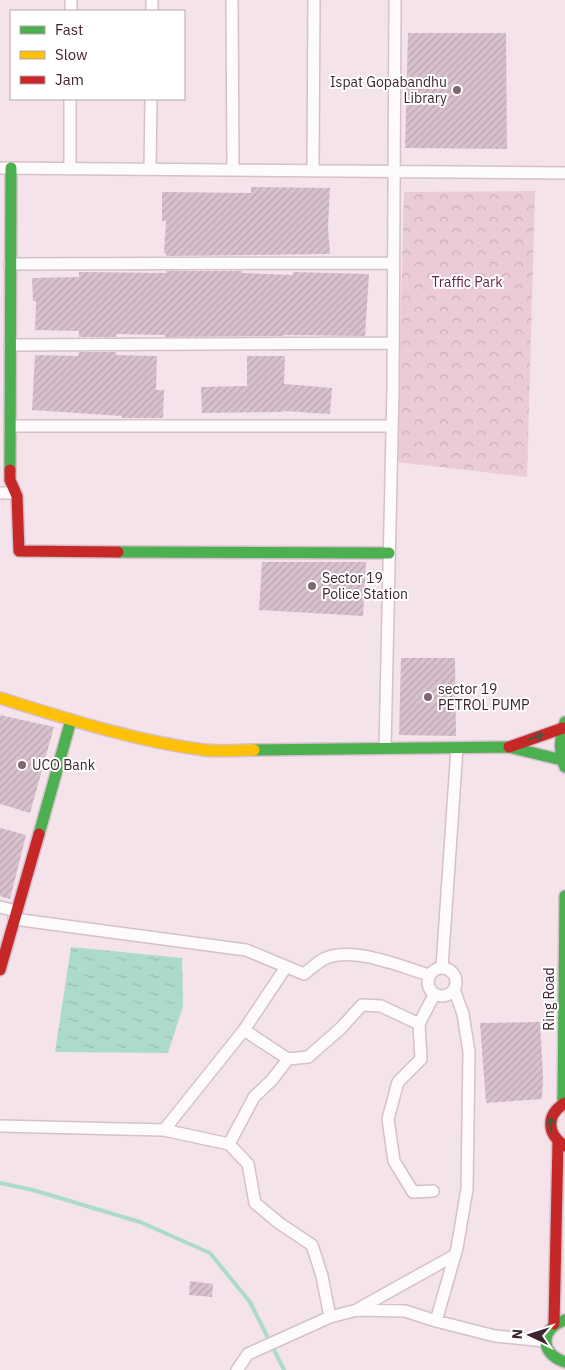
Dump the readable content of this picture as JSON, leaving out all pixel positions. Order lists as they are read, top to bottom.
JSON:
{
  "streets": {
    "street": ["Ring Road"]
  },
  "parks": ["Traffic Park"],
  "places": [
    "Ispat Gopabandhu Library",
    "Sector 19 Police Station",
    "sector 19 PETROL PUMP",
    "UCO Bank"
  ],
  "legend": ["Fast", "Slow", "Jam"],
  "north": "left"
}
